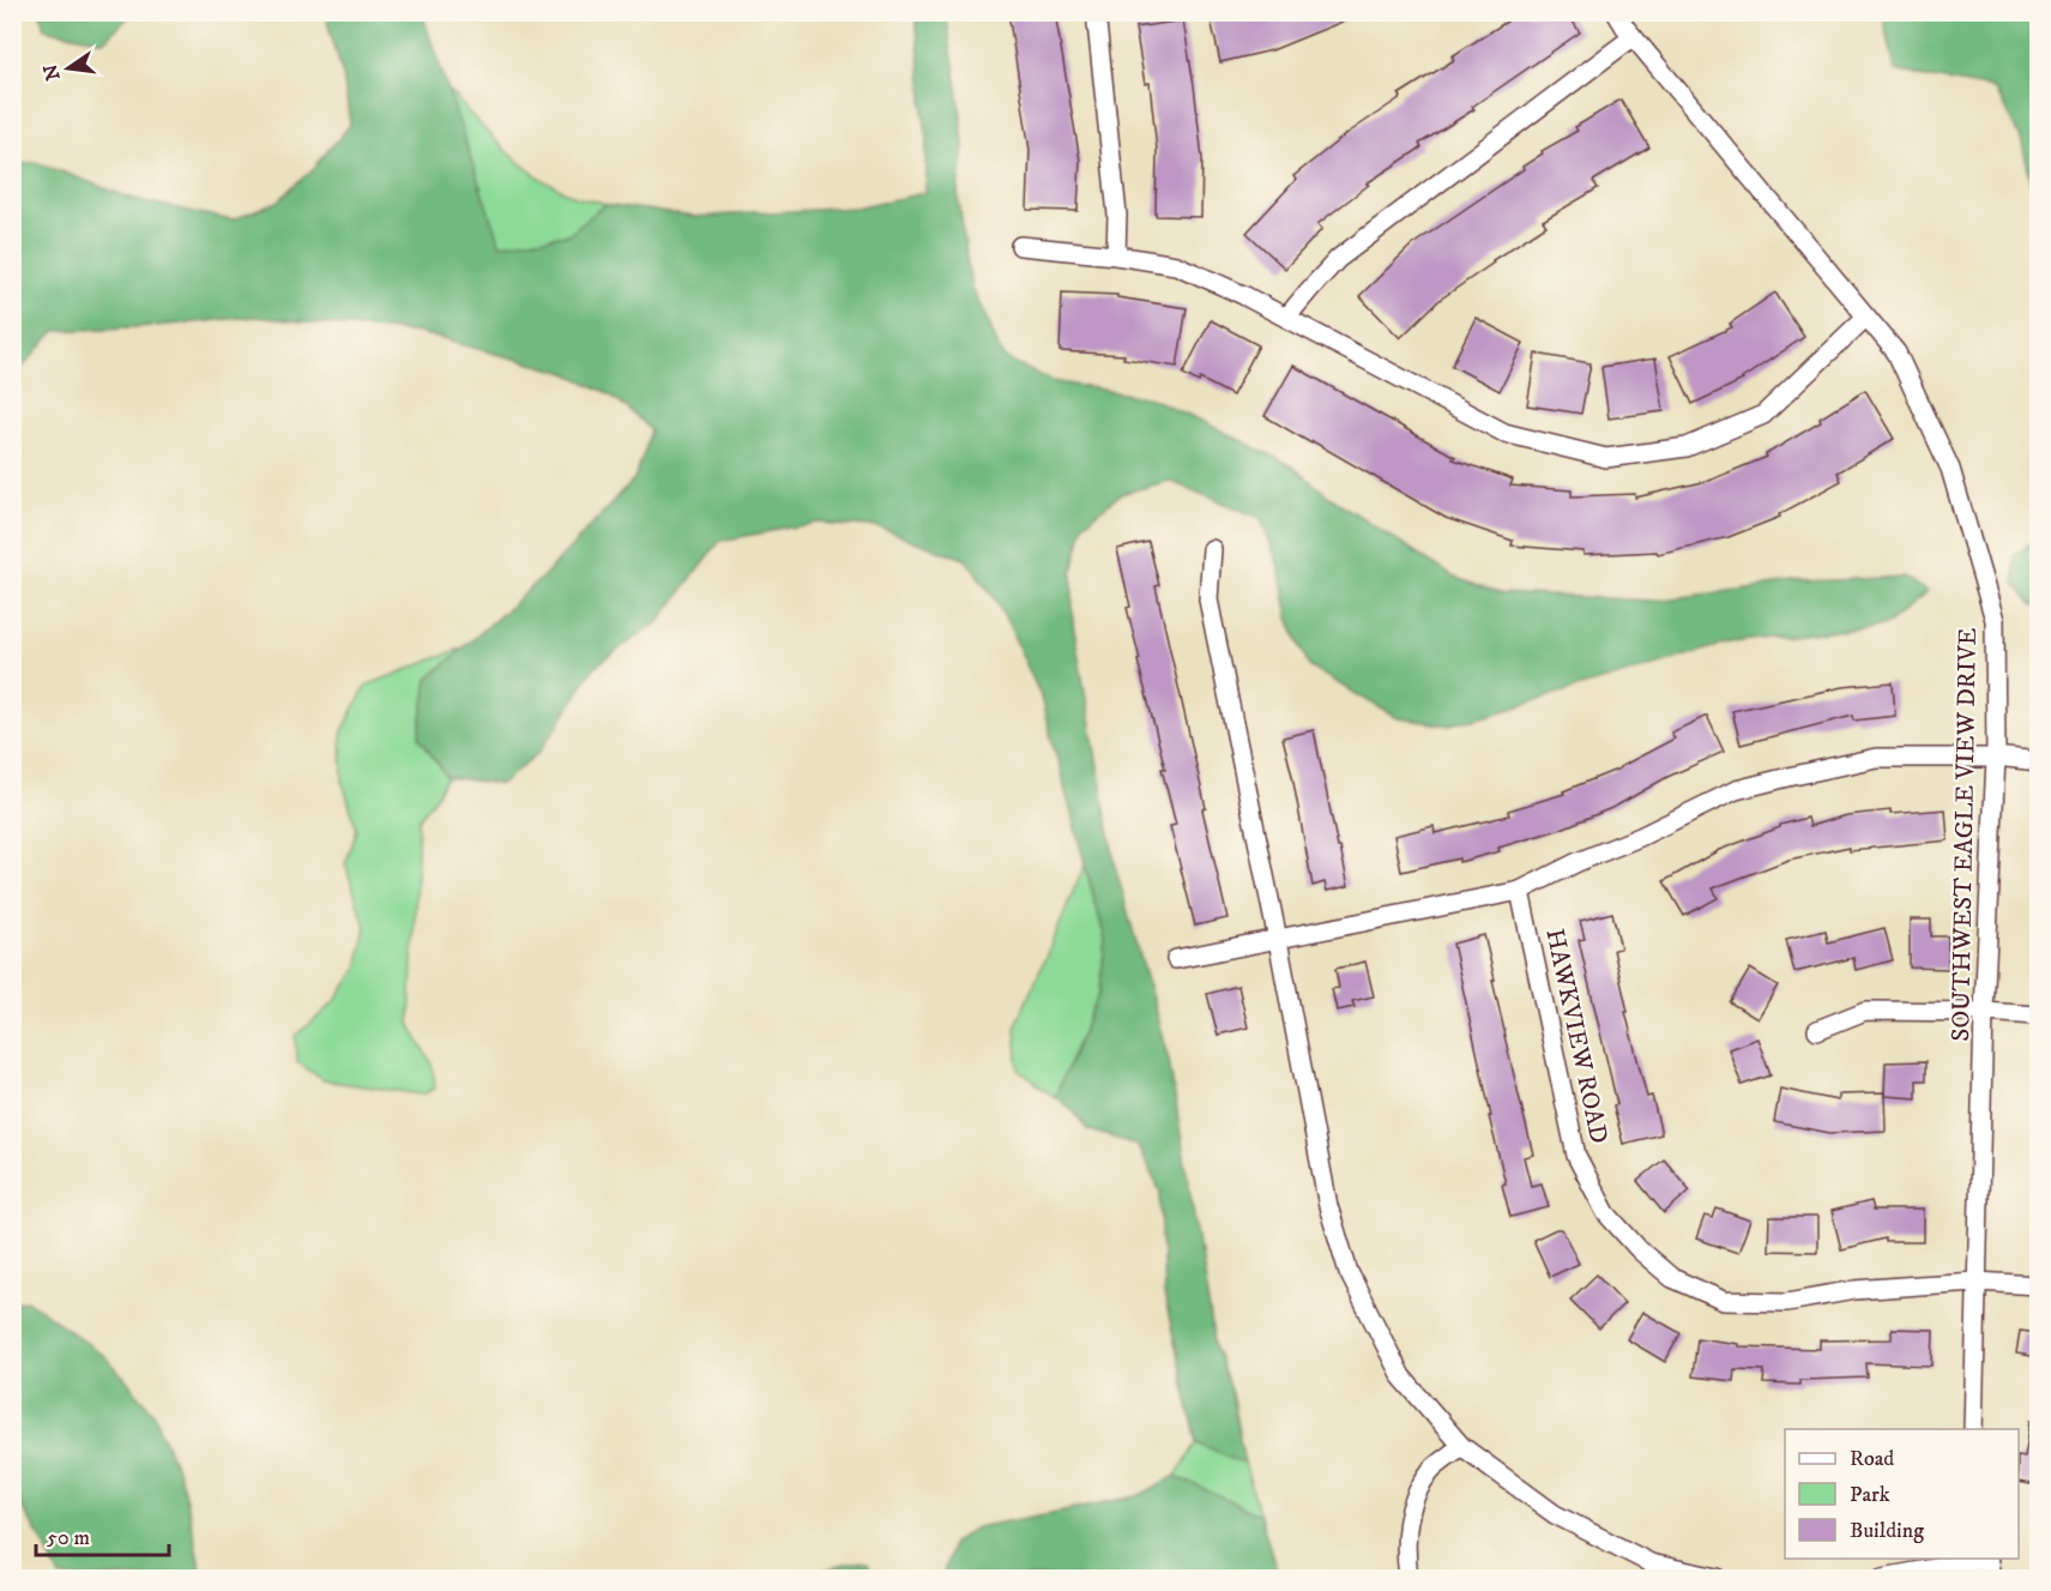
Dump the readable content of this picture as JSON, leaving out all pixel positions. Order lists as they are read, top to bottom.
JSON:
{
  "streets": {
    "street": ["SOUTHWEST EAGLE VIEW DRIVE", "HAWKVIEW ROAD"]
  },
  "crossings": [
    ["SOUTHWEST EAGLE VIEW DRIVE", "HAWKVIEW ROAD"]
  ],
  "legend": ["Road", "Park", "Building"],
  "scale_bar": "50 m",
  "north": "left"
}
